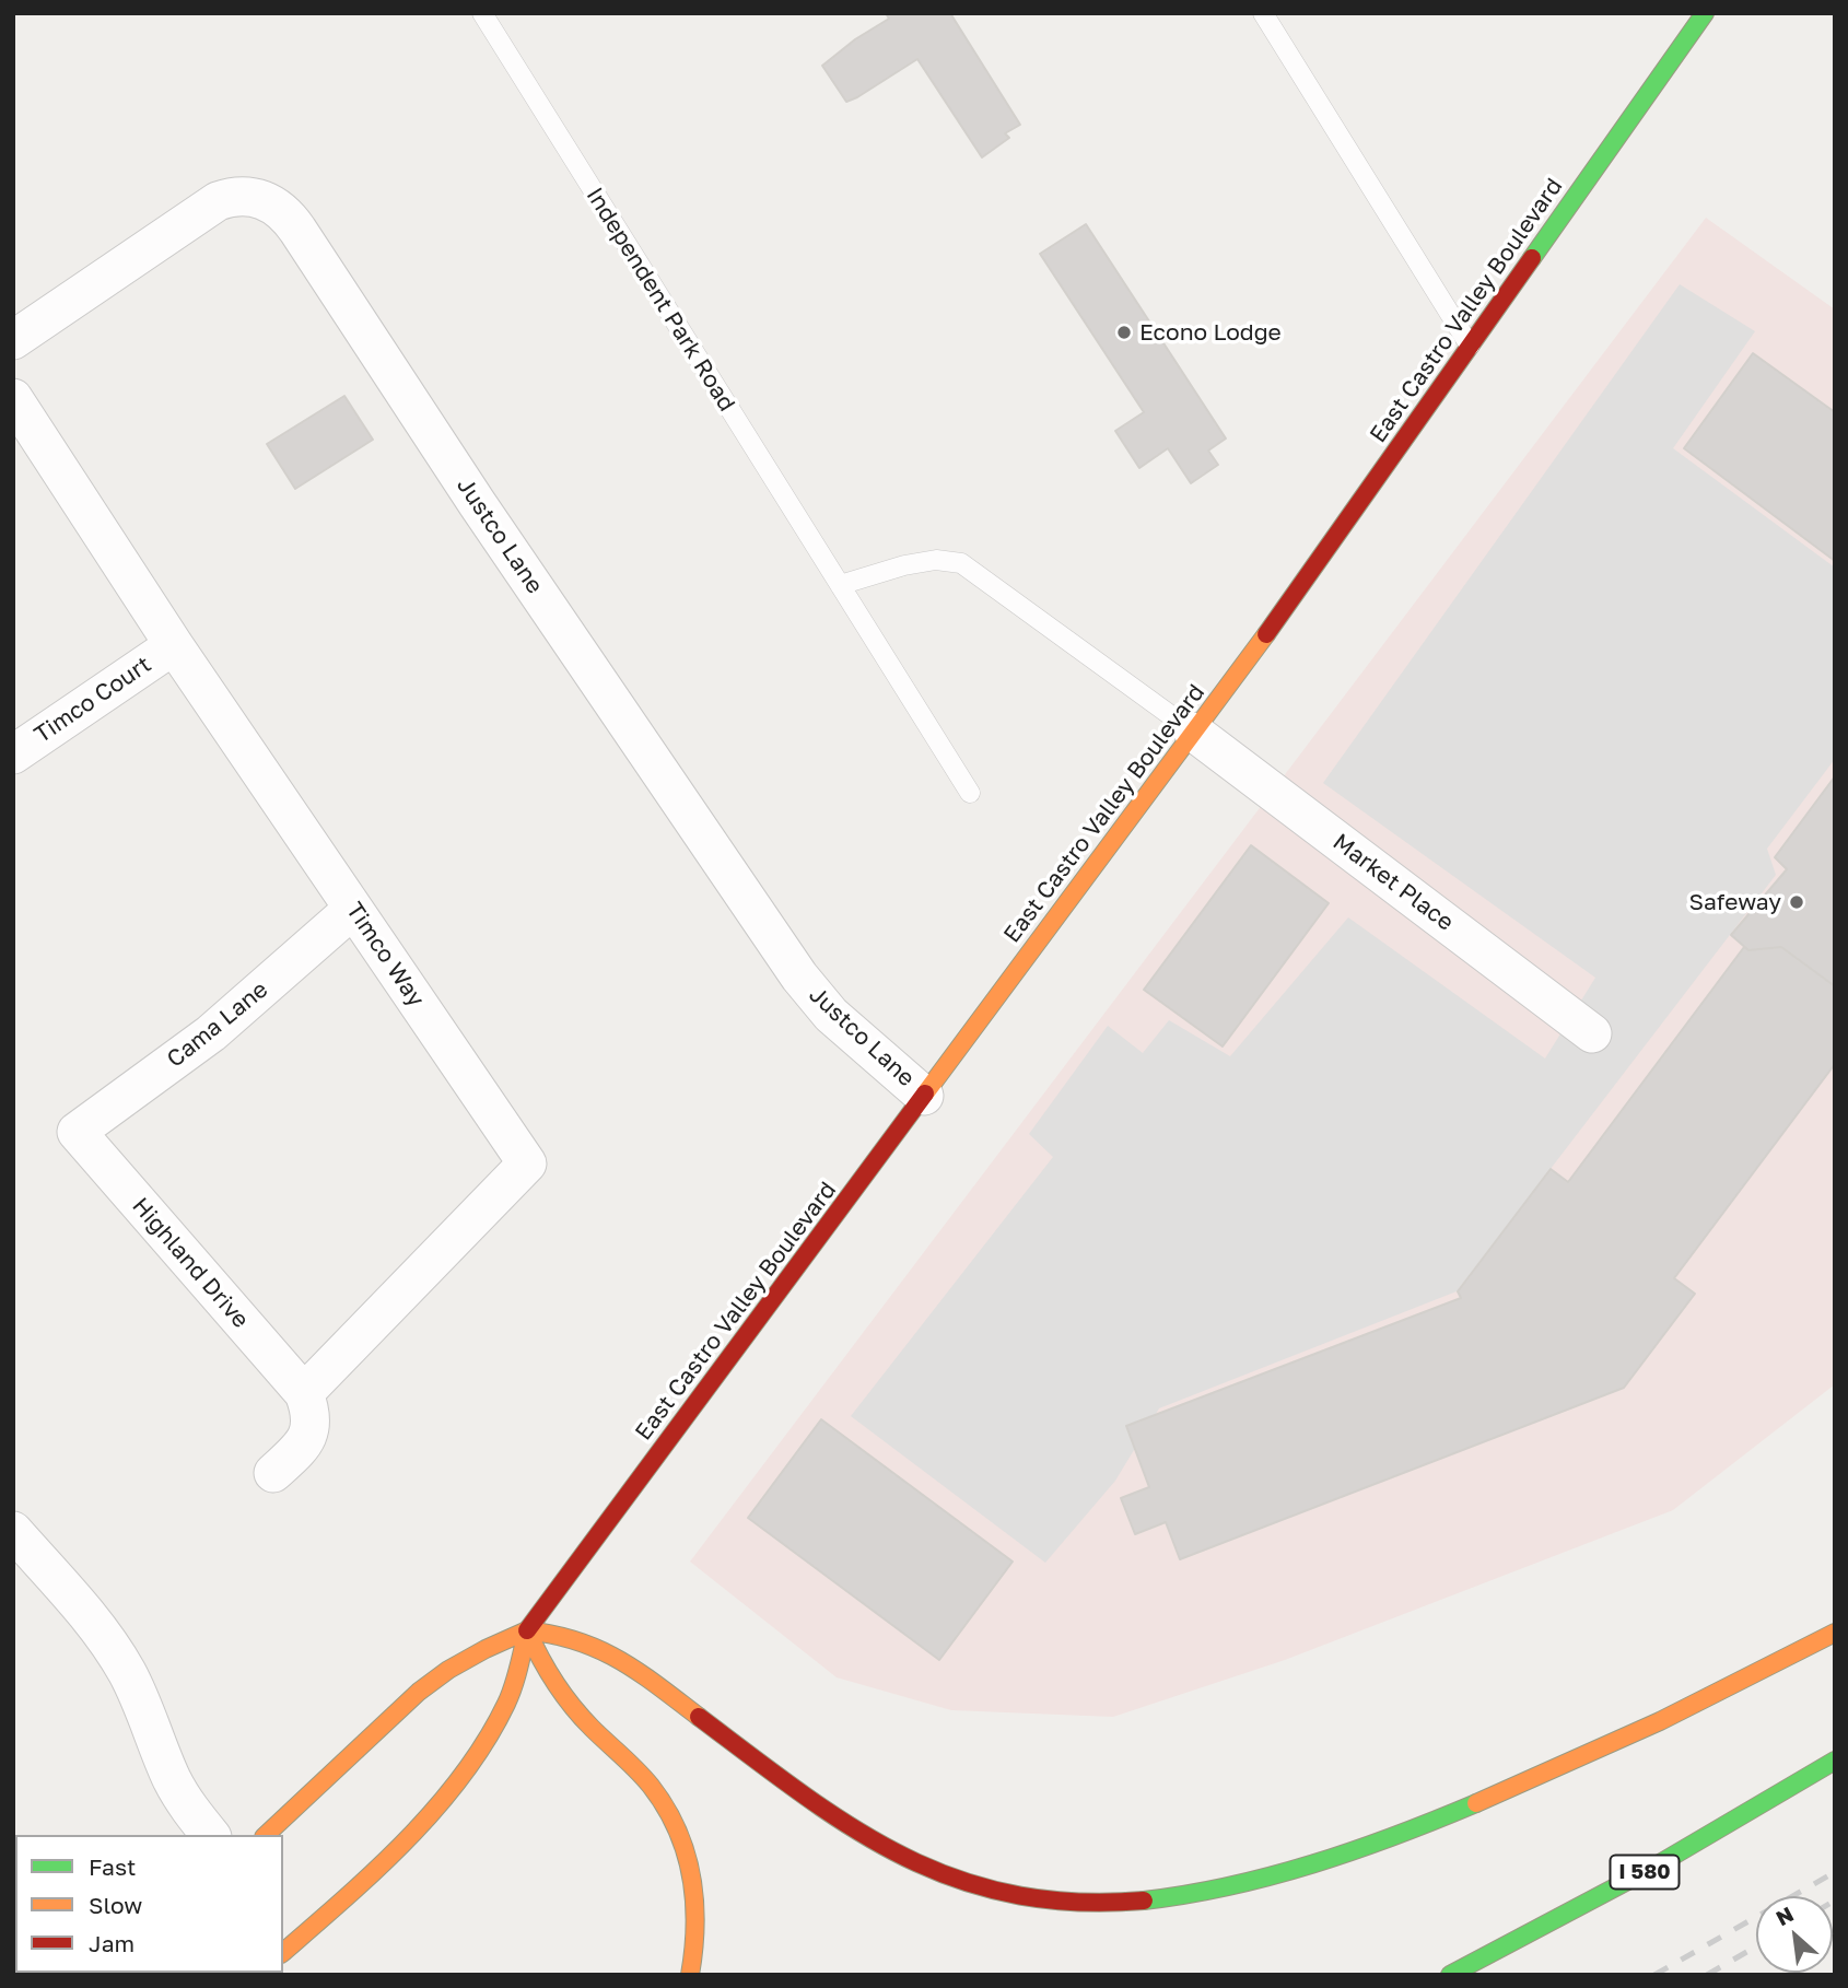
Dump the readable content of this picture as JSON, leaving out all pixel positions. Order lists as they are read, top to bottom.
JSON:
{
  "streets": {
    "main road": ["East Castro Valley Boulevard", "I 580"],
    "street": [
      "Justco Lane",
      "Timco Court",
      "Market Place",
      "Timco Way",
      "Cama Lane",
      "Highland Drive"
    ],
    "lane": ["Independent Park Road"]
  },
  "crossings": [
    ["East Castro Valley Boulevard", "Justco Lane"],
    ["East Castro Valley Boulevard", "Market Place"],
    ["Timco Court", "Timco Way"],
    ["Timco Way", "Cama Lane"],
    ["Timco Way", "Highland Drive"],
    ["Cama Lane", "Highland Drive"]
  ],
  "places": ["Econo Lodge", "Safeway"],
  "legend": ["Fast", "Slow", "Jam"],
  "north": "top left"
}
